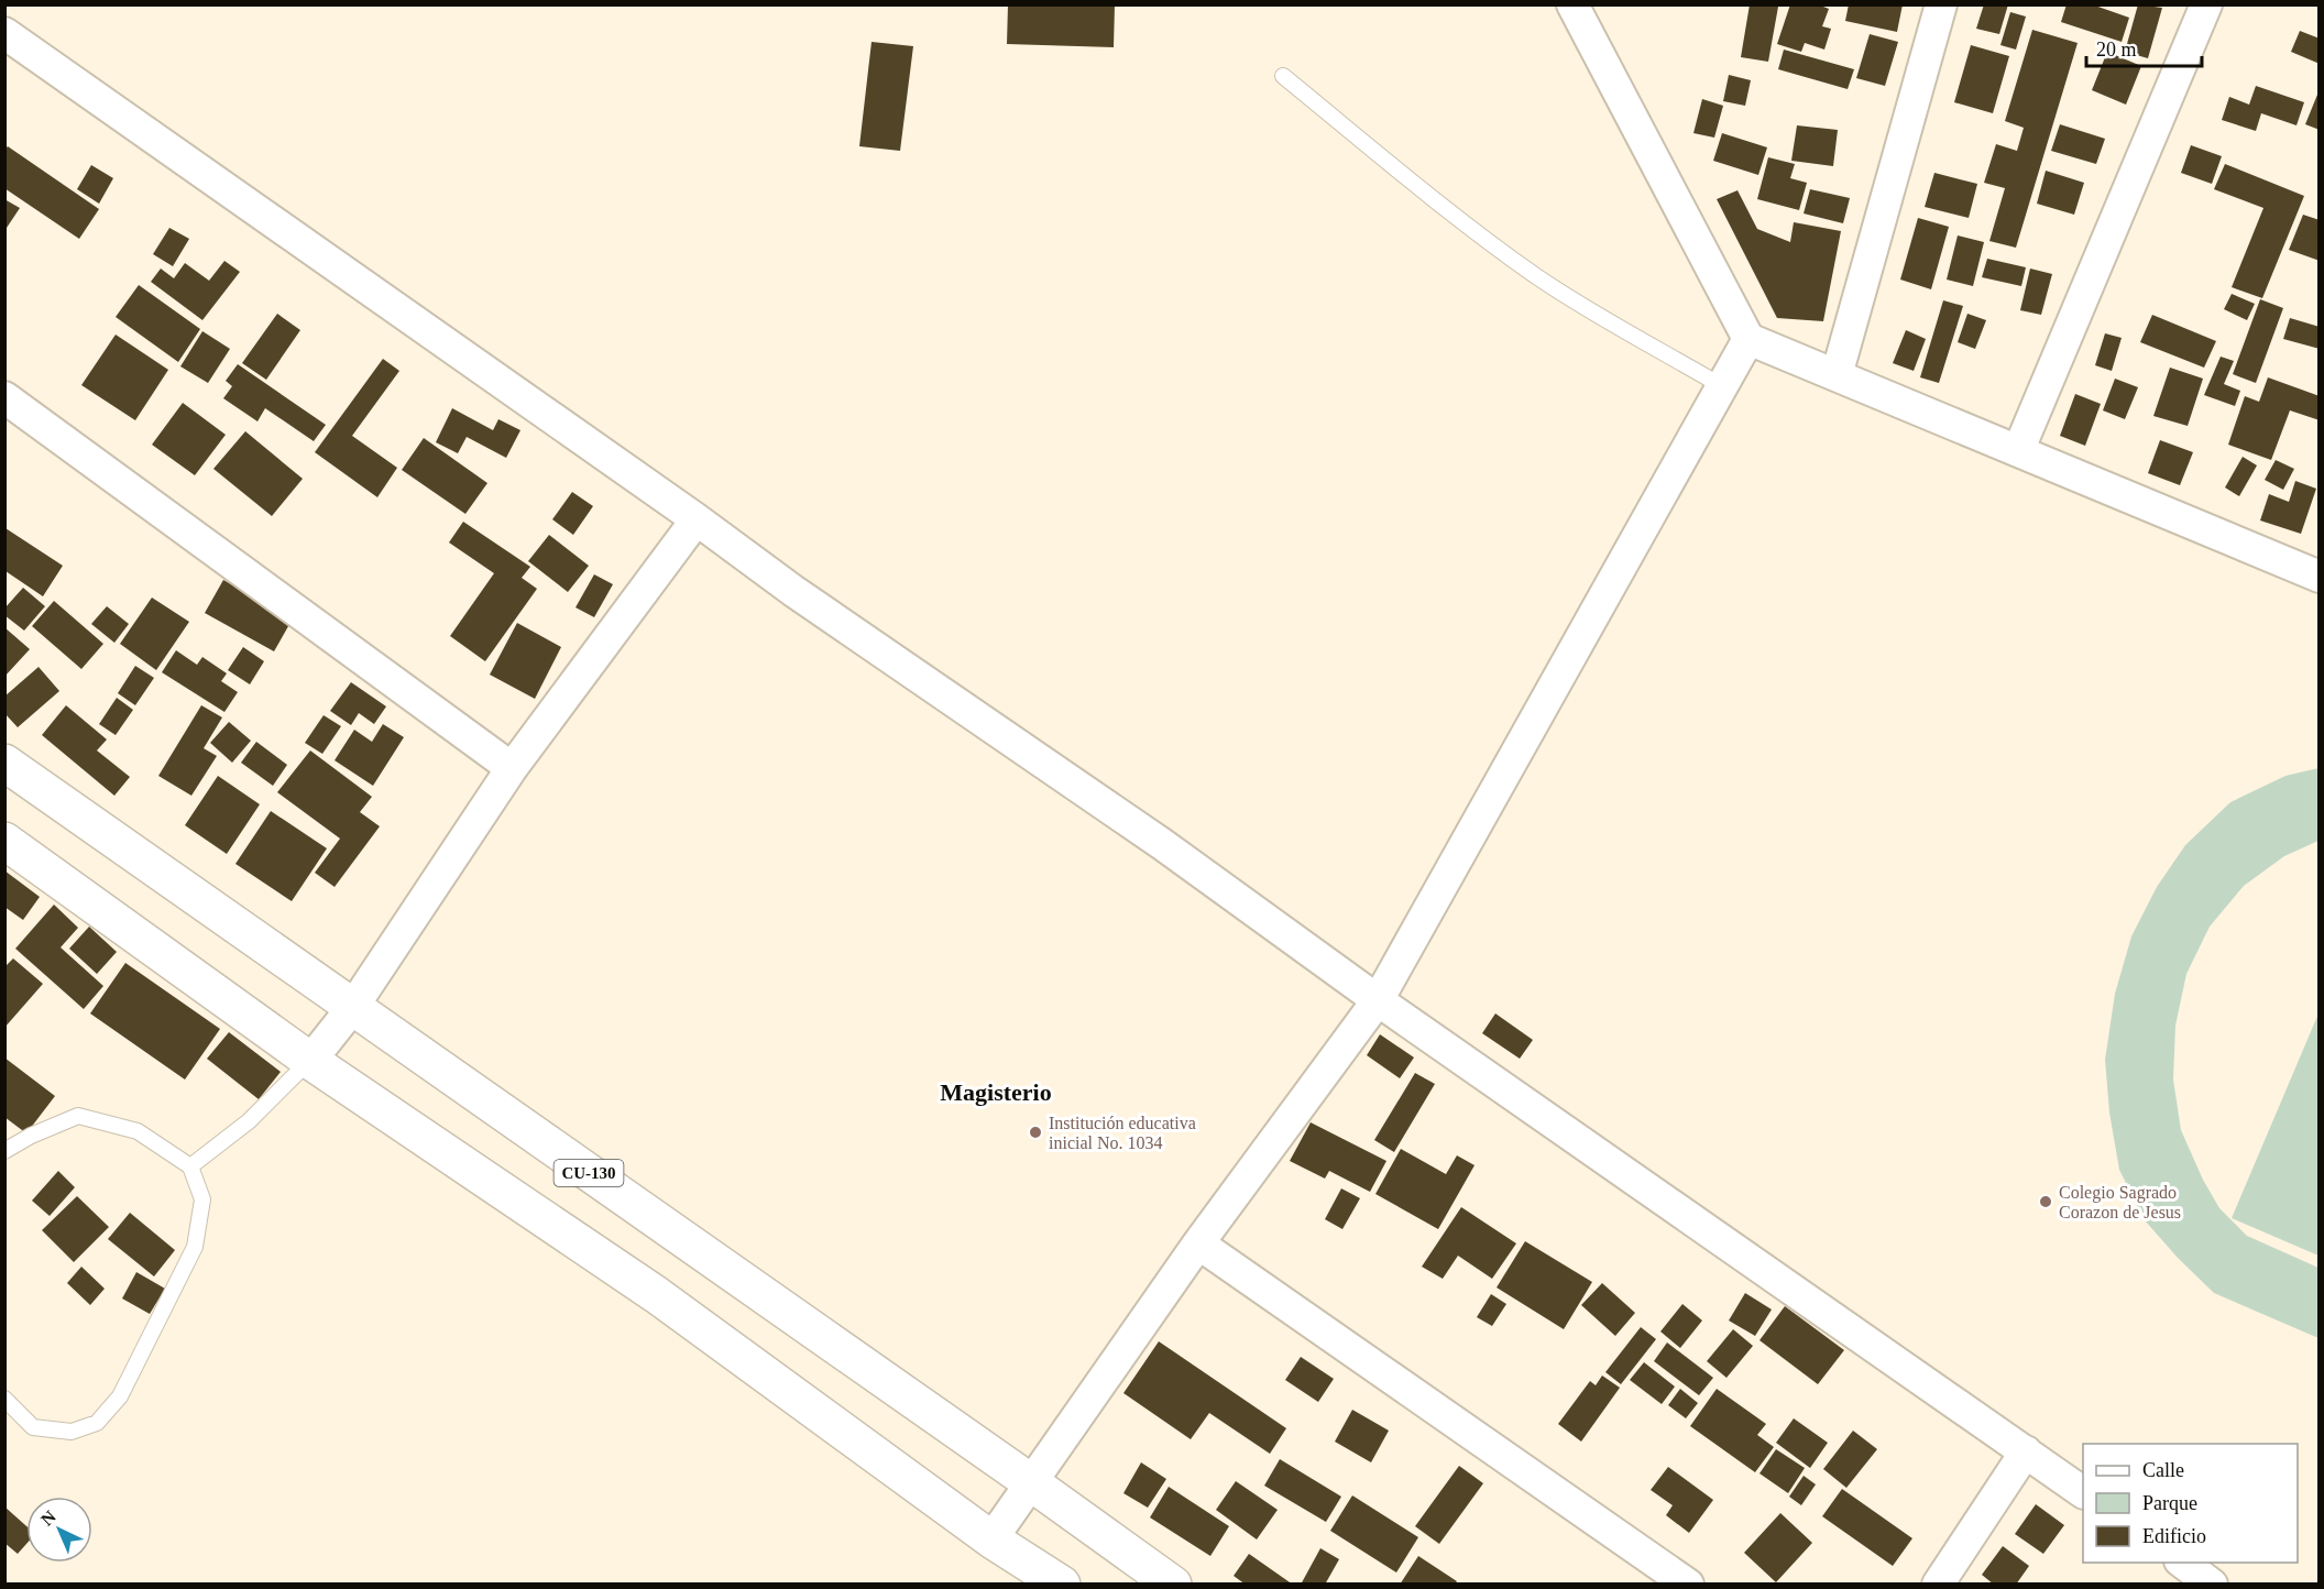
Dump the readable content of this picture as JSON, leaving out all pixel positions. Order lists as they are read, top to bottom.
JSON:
{
  "streets": {
    "main road": ["CU-130"]
  },
  "districts": ["Magisterio"],
  "places": ["Institución educativa inicial No. 1034", "Colegio Sagrado Corazon de Jesus"],
  "legend": ["Calle", "Parque", "Edificio"],
  "scale_bar": "20 m",
  "north": "top left"
}
